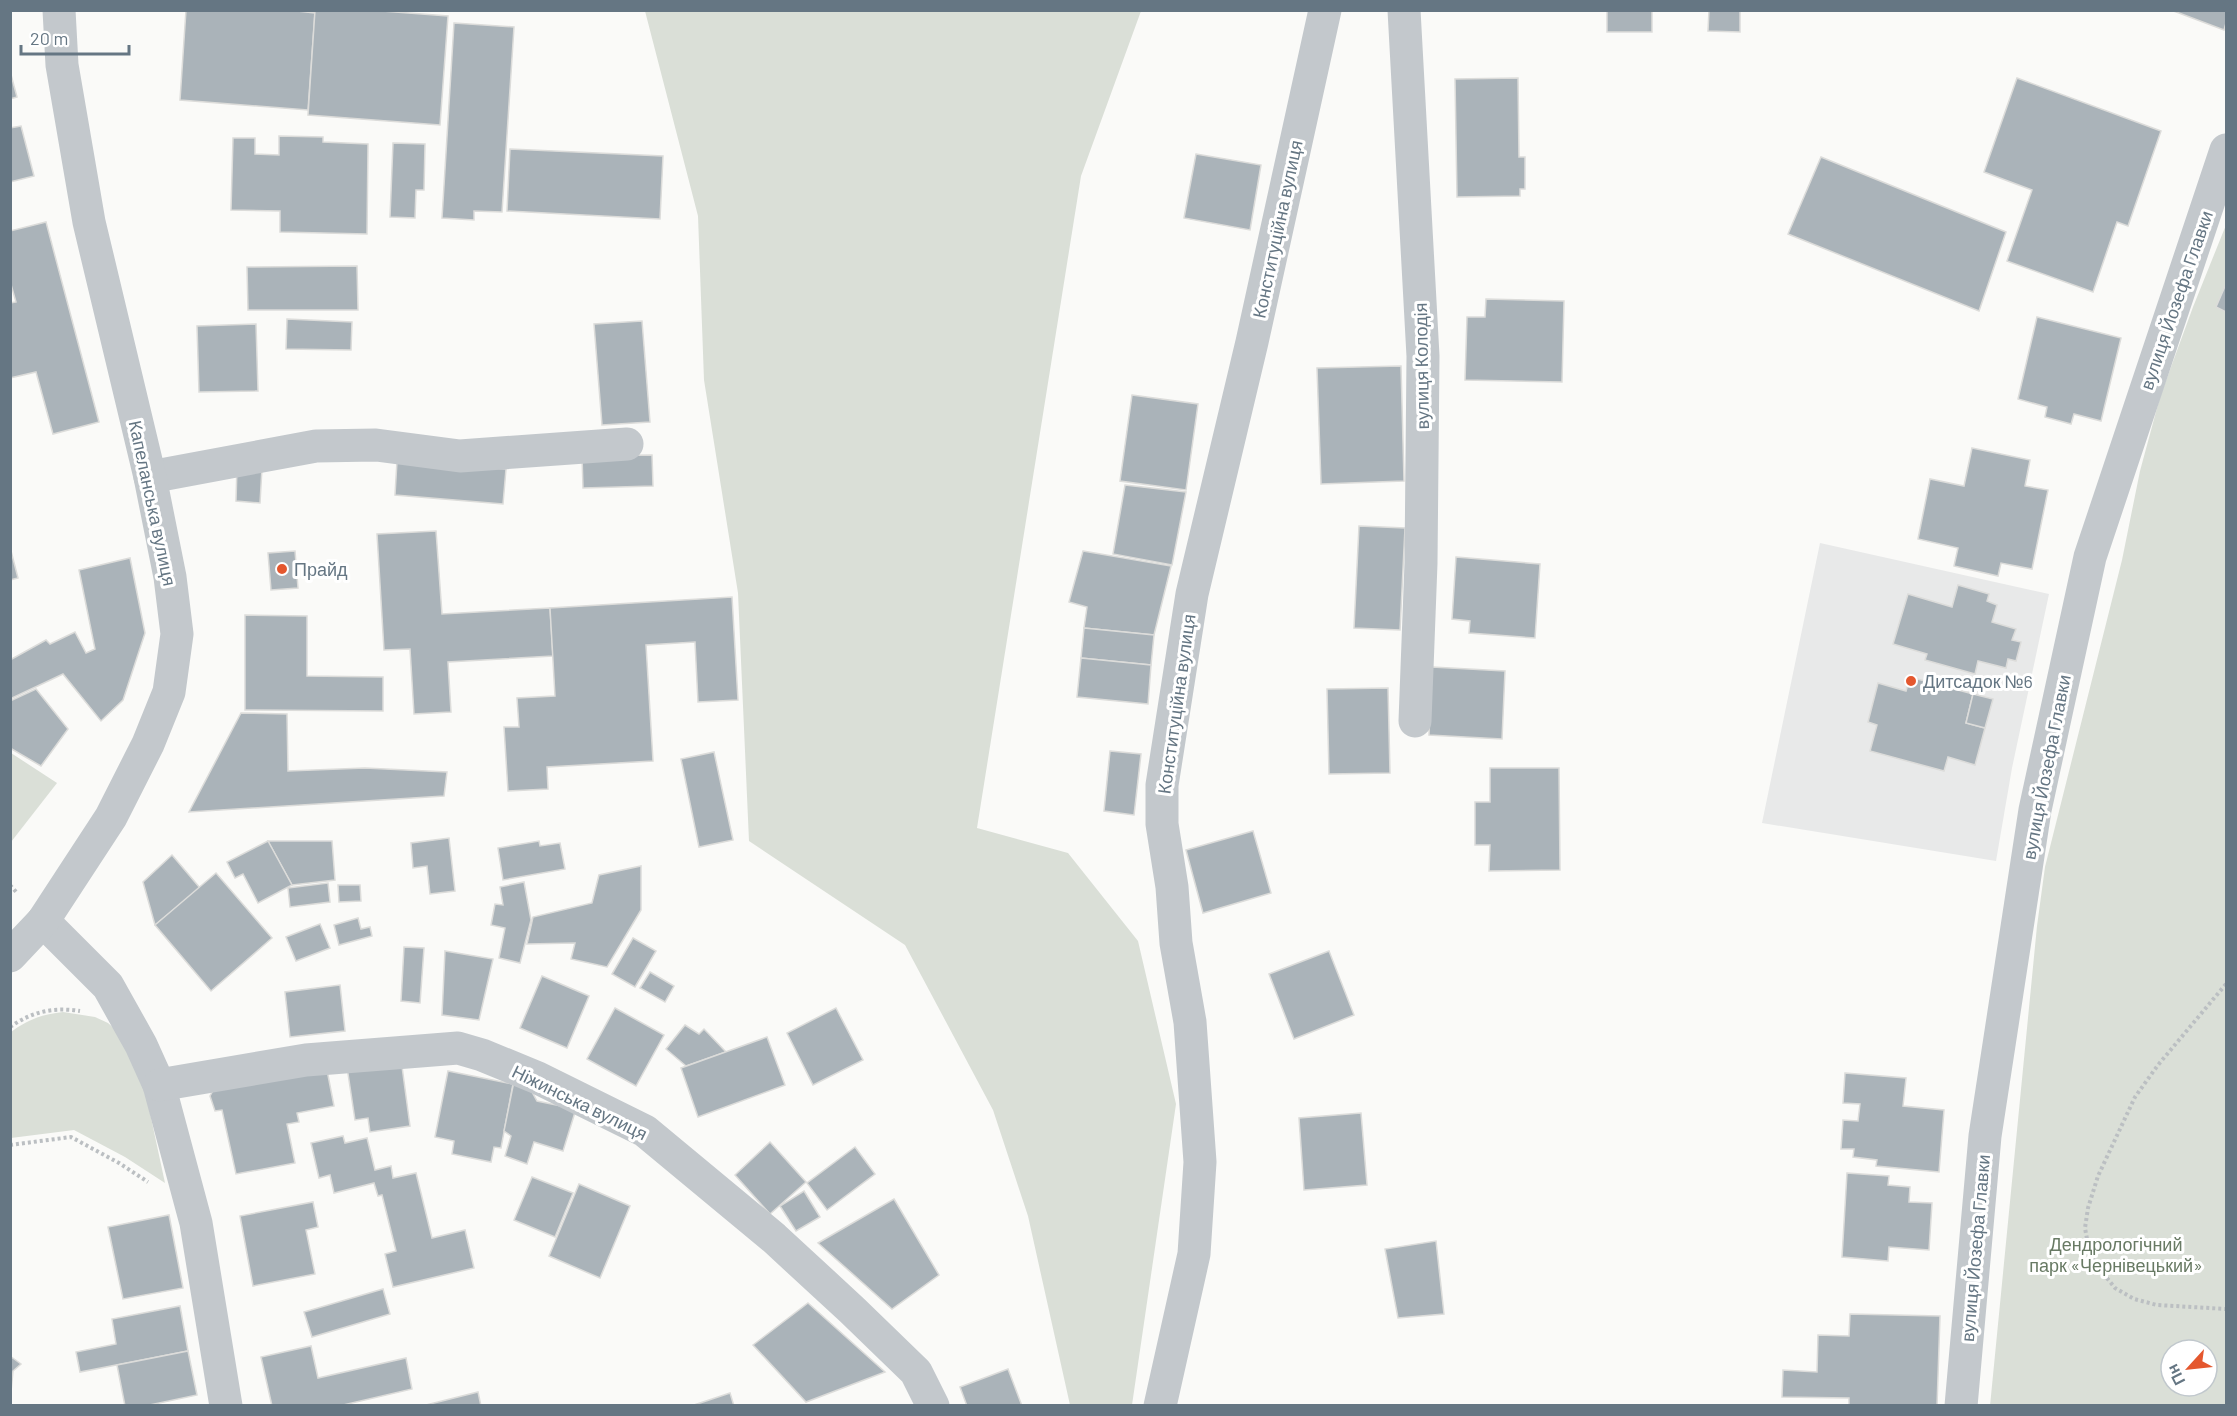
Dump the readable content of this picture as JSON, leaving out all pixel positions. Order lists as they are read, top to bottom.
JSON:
{
  "streets": {
    "street": [
      "Конституційна вулиця",
      "вулиця Йозефа Главки",
      "вулиця Колодія",
      "Капеланська вулиця",
      "Ніжинська вулиця"
    ]
  },
  "parks": ["Дендрологічний парк «Чернівецький»"],
  "places": ["Прайд", "Дитсадок №6"],
  "scale_bar": "20 m",
  "north": "bottom left"
}
